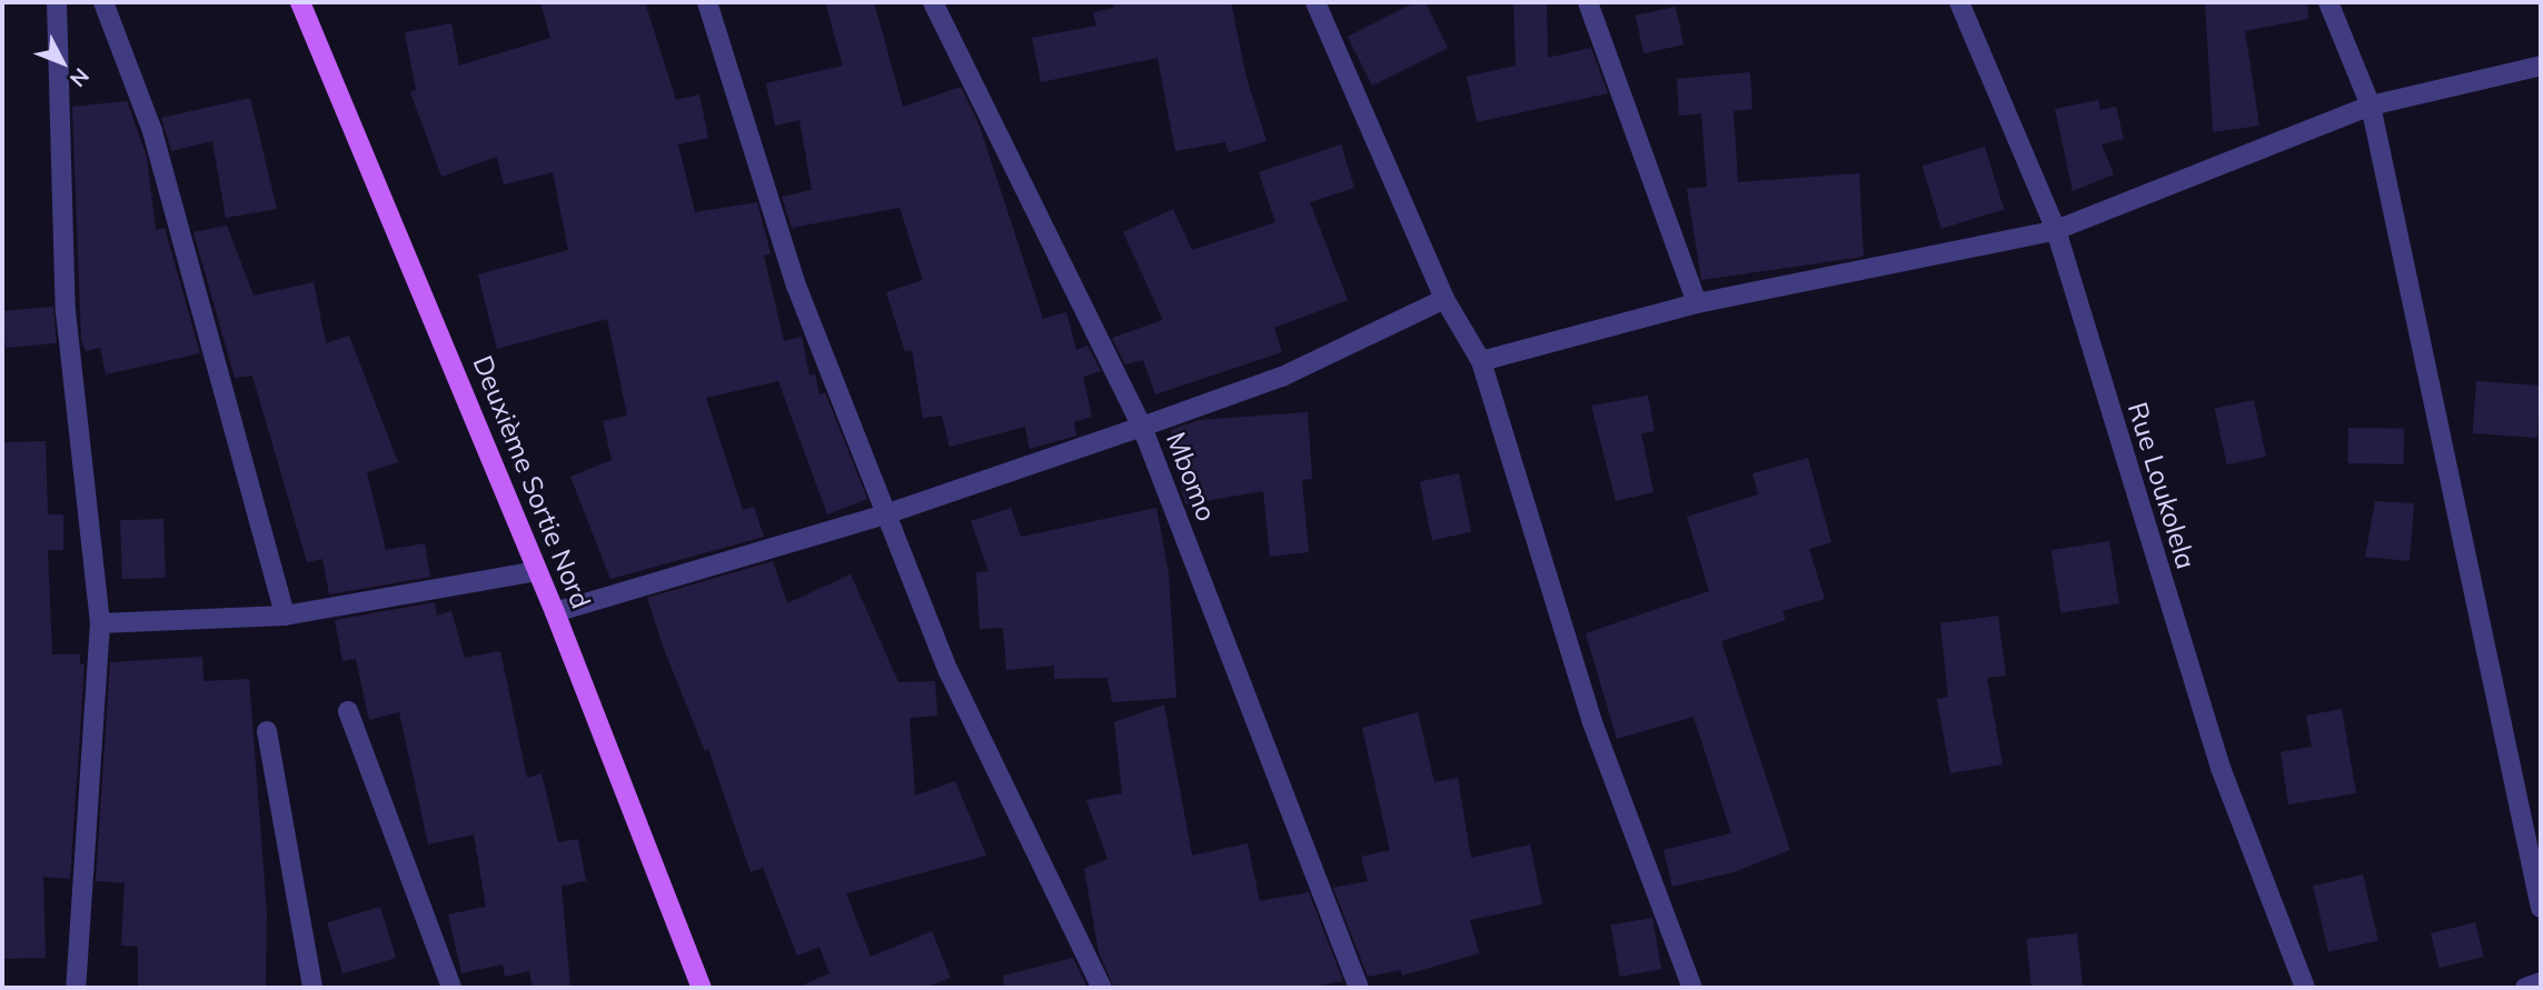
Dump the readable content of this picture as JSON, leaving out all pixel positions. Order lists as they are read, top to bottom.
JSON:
{
  "streets": {
    "main road": ["Deuxième Sortie Nord"],
    "street": ["Mbomo", "Rue Loukolela"]
  },
  "north": "bottom right"
}
